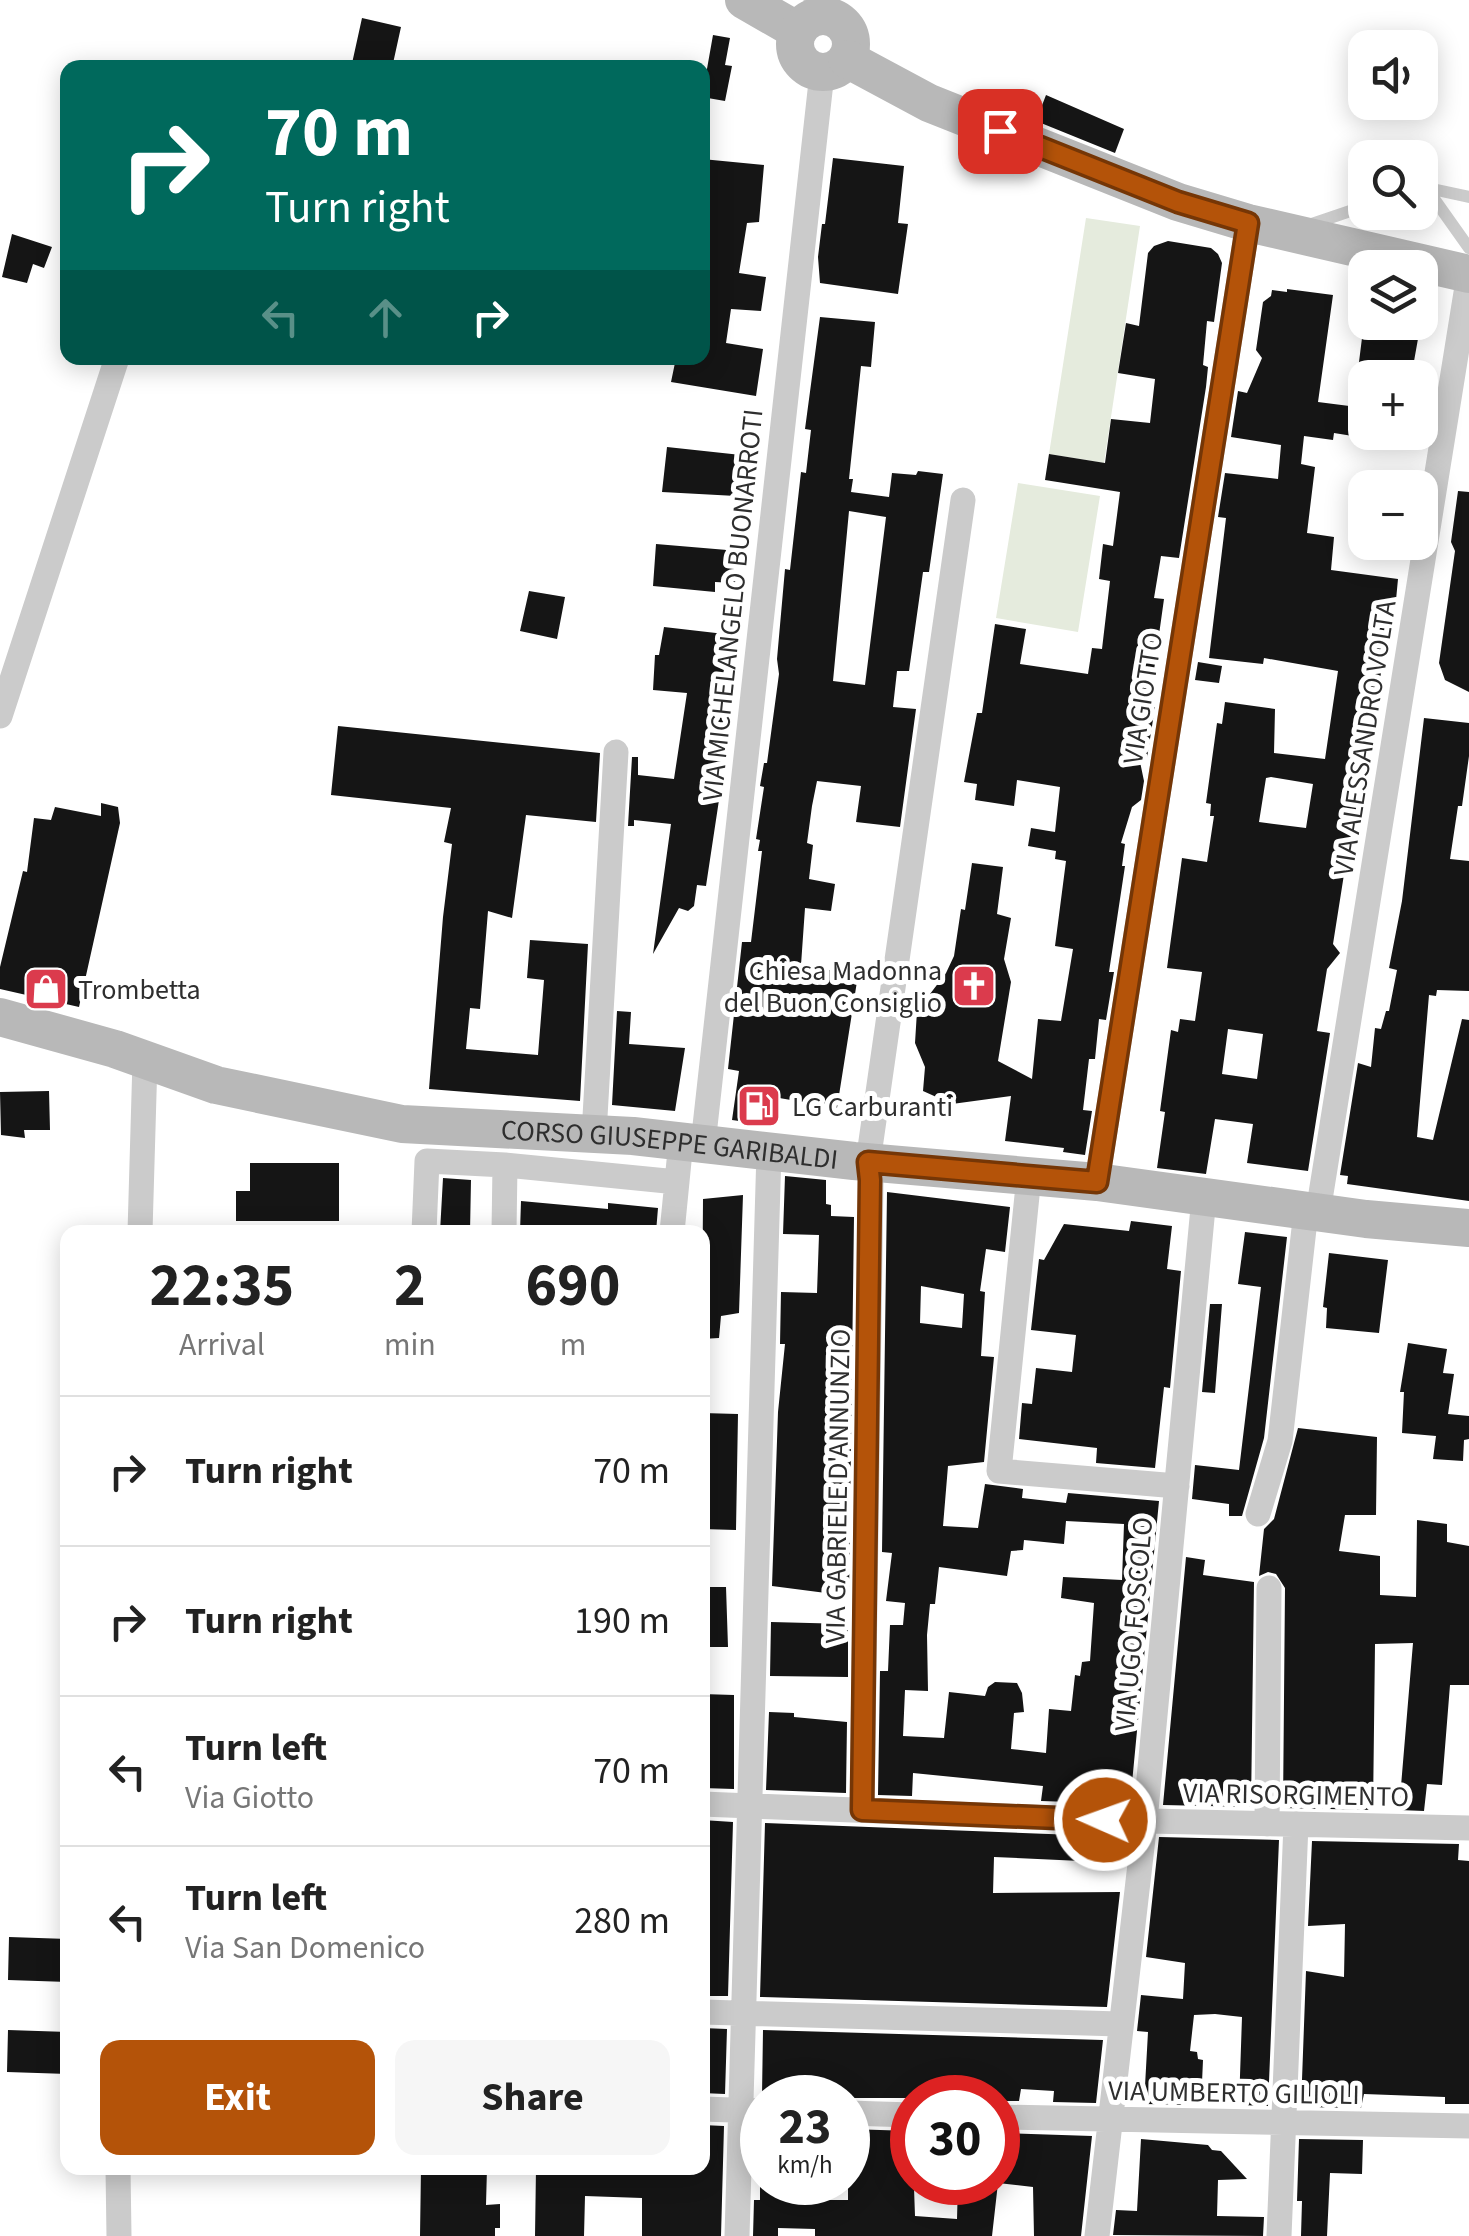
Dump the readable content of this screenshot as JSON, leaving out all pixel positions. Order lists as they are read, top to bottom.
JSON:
{
  "streets": {
    "street": [
      "VIA MICHELANGELO BUONARROTI",
      "VIA GIOTTO",
      "VIA ALESSANDRO VOLTA",
      "CORSO GIUSEPPE GARIBALDI",
      "VIA GABRIELE D'ANNUNZIO",
      "VIA UGO FOSCOLO",
      "VIA RISORGIMENTO",
      "VIA UMBERTO GILIOLI"
    ]
  },
  "crossings": [
    ["VIA MICHELANGELO BUONARROTI", "CORSO GIUSEPPE GARIBALDI"],
    ["VIA GIOTTO", "CORSO GIUSEPPE GARIBALDI"],
    ["VIA ALESSANDRO VOLTA", "CORSO GIUSEPPE GARIBALDI"],
    ["CORSO GIUSEPPE GARIBALDI", "VIA GABRIELE D'ANNUNZIO"],
    ["CORSO GIUSEPPE GARIBALDI", "VIA UGO FOSCOLO"],
    ["VIA GABRIELE D'ANNUNZIO", "VIA RISORGIMENTO"],
    ["VIA UGO FOSCOLO", "VIA RISORGIMENTO"],
    ["VIA UGO FOSCOLO", "VIA UMBERTO GILIOLI"]
  ],
  "places": {
    "church": ["Chiesa Madonna del Buon Consiglio"],
    "shop": ["Trombetta"],
    "fuel station": ["LG Carburanti"]
  },
  "page": {
    "map_buttons": ["+", "−"],
    "turn": ["70 m", "Turn right"],
    "eta": [
      "22:35",
      "Arrival",
      "2",
      "min",
      "690",
      "m"
    ],
    "list": [
      {
        "name": "Turn right",
        "value": "70 m"
      },
      {
        "name": "Turn right",
        "value": "190 m"
      },
      {
        "name": "Turn left",
        "note": "Via Giotto",
        "value": "70 m"
      },
      {
        "name": "Turn left",
        "note": "Via San Domenico",
        "value": "280 m"
      }
    ],
    "buttons": ["Exit", "Share"],
    "speed": "23 km/h",
    "limit": "30"
  }
}
